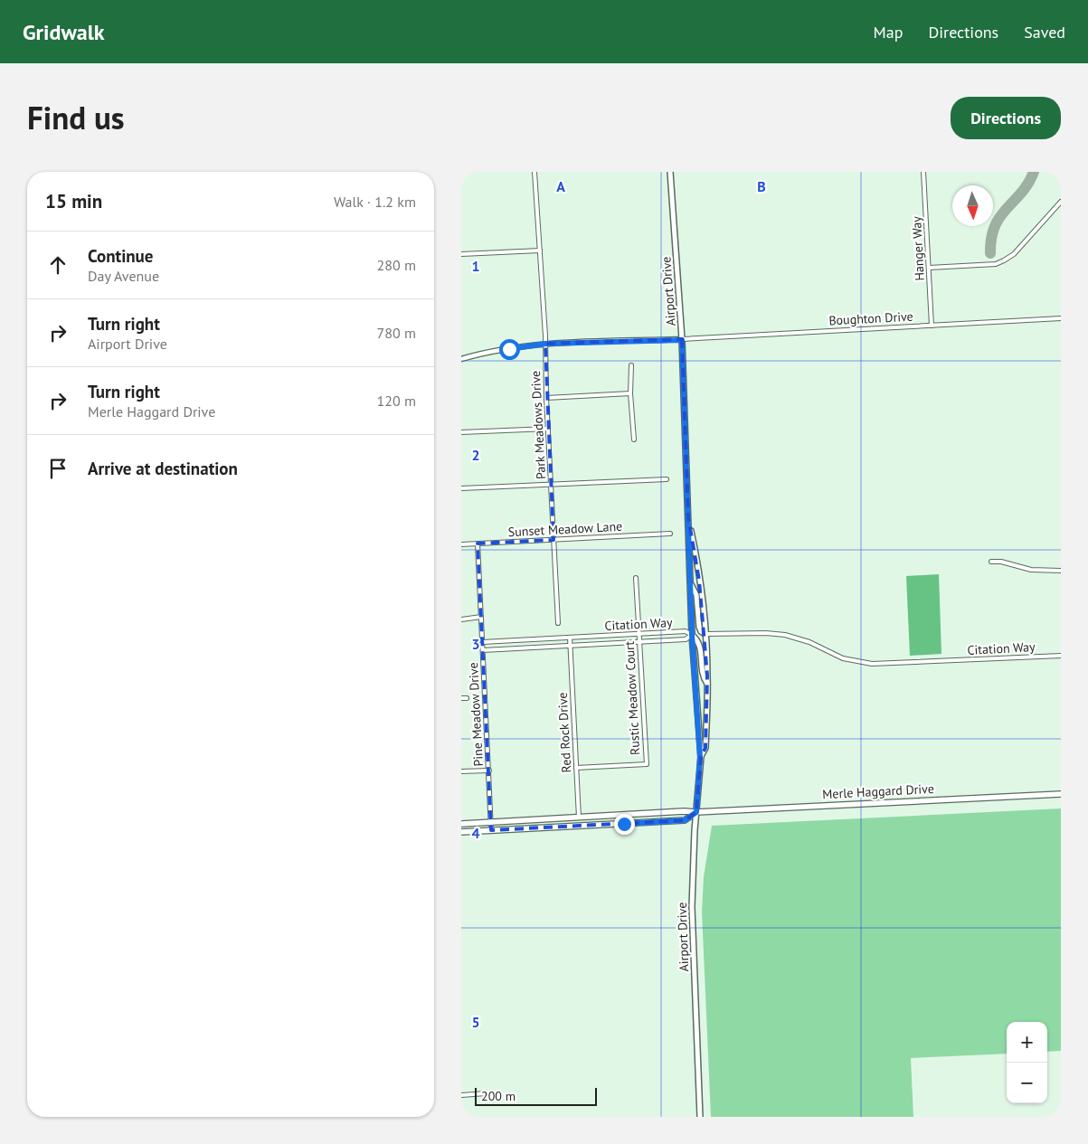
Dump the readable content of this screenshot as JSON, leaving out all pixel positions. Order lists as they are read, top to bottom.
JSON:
{
  "streets": {
    "main road": ["Airport Drive", "Merle Haggard Drive"],
    "street": [
      "Hanger Way",
      "Boughton Drive",
      "Park Meadows Drive",
      "Sunset Meadow Lane",
      "Citation Way",
      "Rustic Meadow Court",
      "Pine Meadow Drive",
      "Red Rock Drive"
    ]
  },
  "crossings": [
    ["Hanger Way", "Boughton Drive"],
    ["Airport Drive", "Boughton Drive"],
    ["Airport Drive", "Citation Way"],
    ["Airport Drive", "Merle Haggard Drive"],
    ["Park Meadows Drive", "Sunset Meadow Lane"],
    ["Sunset Meadow Lane", "Pine Meadow Drive"],
    ["Citation Way", "Rustic Meadow Court"],
    ["Citation Way", "Pine Meadow Drive"],
    ["Citation Way", "Red Rock Drive"],
    ["Rustic Meadow Court", "Red Rock Drive"],
    ["Pine Meadow Drive", "Merle Haggard Drive"],
    ["Red Rock Drive", "Merle Haggard Drive"]
  ],
  "scale_bar": "200 m",
  "north": "bottom",
  "page": {
    "header": "Gridwalk",
    "nav": ["Map", "Directions", "Saved"],
    "title": "Find us",
    "buttons": "Directions",
    "heading": ["15 min", "Walk · 1.2 km"],
    "list": [
      ["Continue", "Day Avenue", "280 m"],
      ["Turn right", "Airport Drive", "780 m"],
      ["Turn right", "Merle Haggard Drive", "120 m"],
      "Arrive at destination"
    ],
    "map_buttons": ["+", "−"],
    "scale": "200 m"
  },
  "grid": {
    "columns": ["A", "B"],
    "rows": [
      "1",
      "2",
      "3",
      "4",
      "5"
    ]
  }
}
